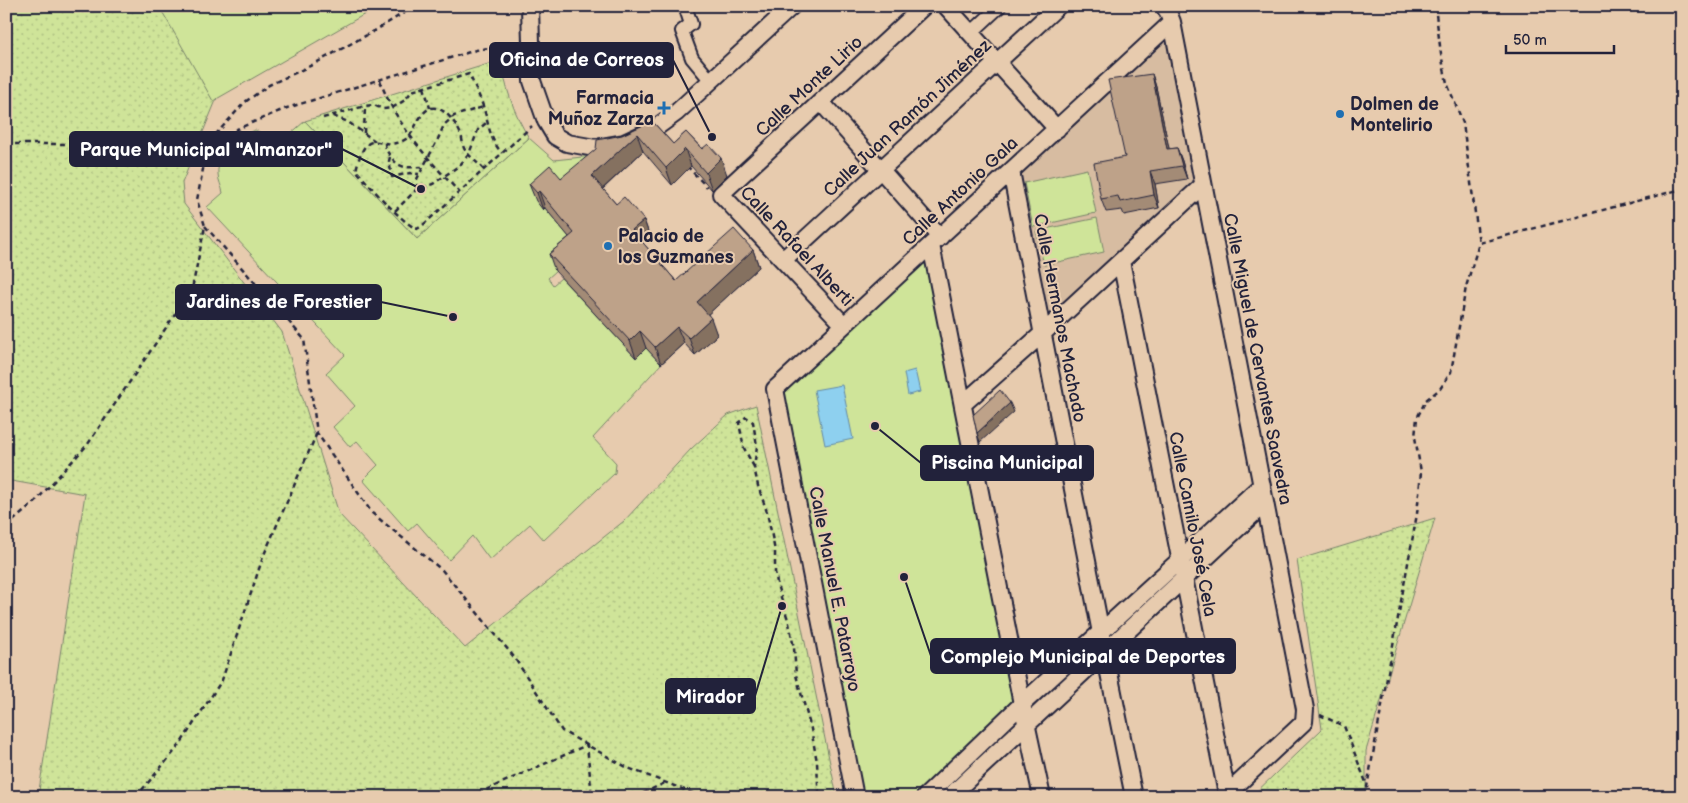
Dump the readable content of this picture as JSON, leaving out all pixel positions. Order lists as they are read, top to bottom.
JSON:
{
  "streets": {
    "street": [
      "Calle Monte Lirio",
      "Calle Juan Ramón Jiménez",
      "Calle Antonio Gala",
      "Calle Rafael Alberti",
      "Calle Hermanos Machado",
      "Calle Miguel de Cervantes Saavedra",
      "Calle Camilo José Cela",
      "Calle Manuel E. Patarroyo"
    ]
  },
  "crossings": [
    ["Calle Monte Lirio", "Calle Rafael Alberti"],
    ["Calle Juan Ramón Jiménez", "Calle Rafael Alberti"],
    ["Calle Antonio Gala", "Calle Rafael Alberti"],
    ["Calle Antonio Gala", "Calle Hermanos Machado"],
    ["Calle Antonio Gala", "Calle Miguel de Cervantes Saavedra"],
    ["Calle Antonio Gala", "Calle Manuel E. Patarroyo"]
  ],
  "places": {
    "health": ["Farmacia Muñoz Zarza"],
    "other": [
      "Dolmen de Montelirio",
      "Oficina de Correos",
      "Parque Municipal \"Almanzor\"",
      "Palacio de los Guzmanes",
      "Jardines de Forestier",
      "Piscina Municipal",
      "Complejo Municipal de Deportes",
      "Mirador"
    ]
  },
  "scale_bar": "50 m"
}
